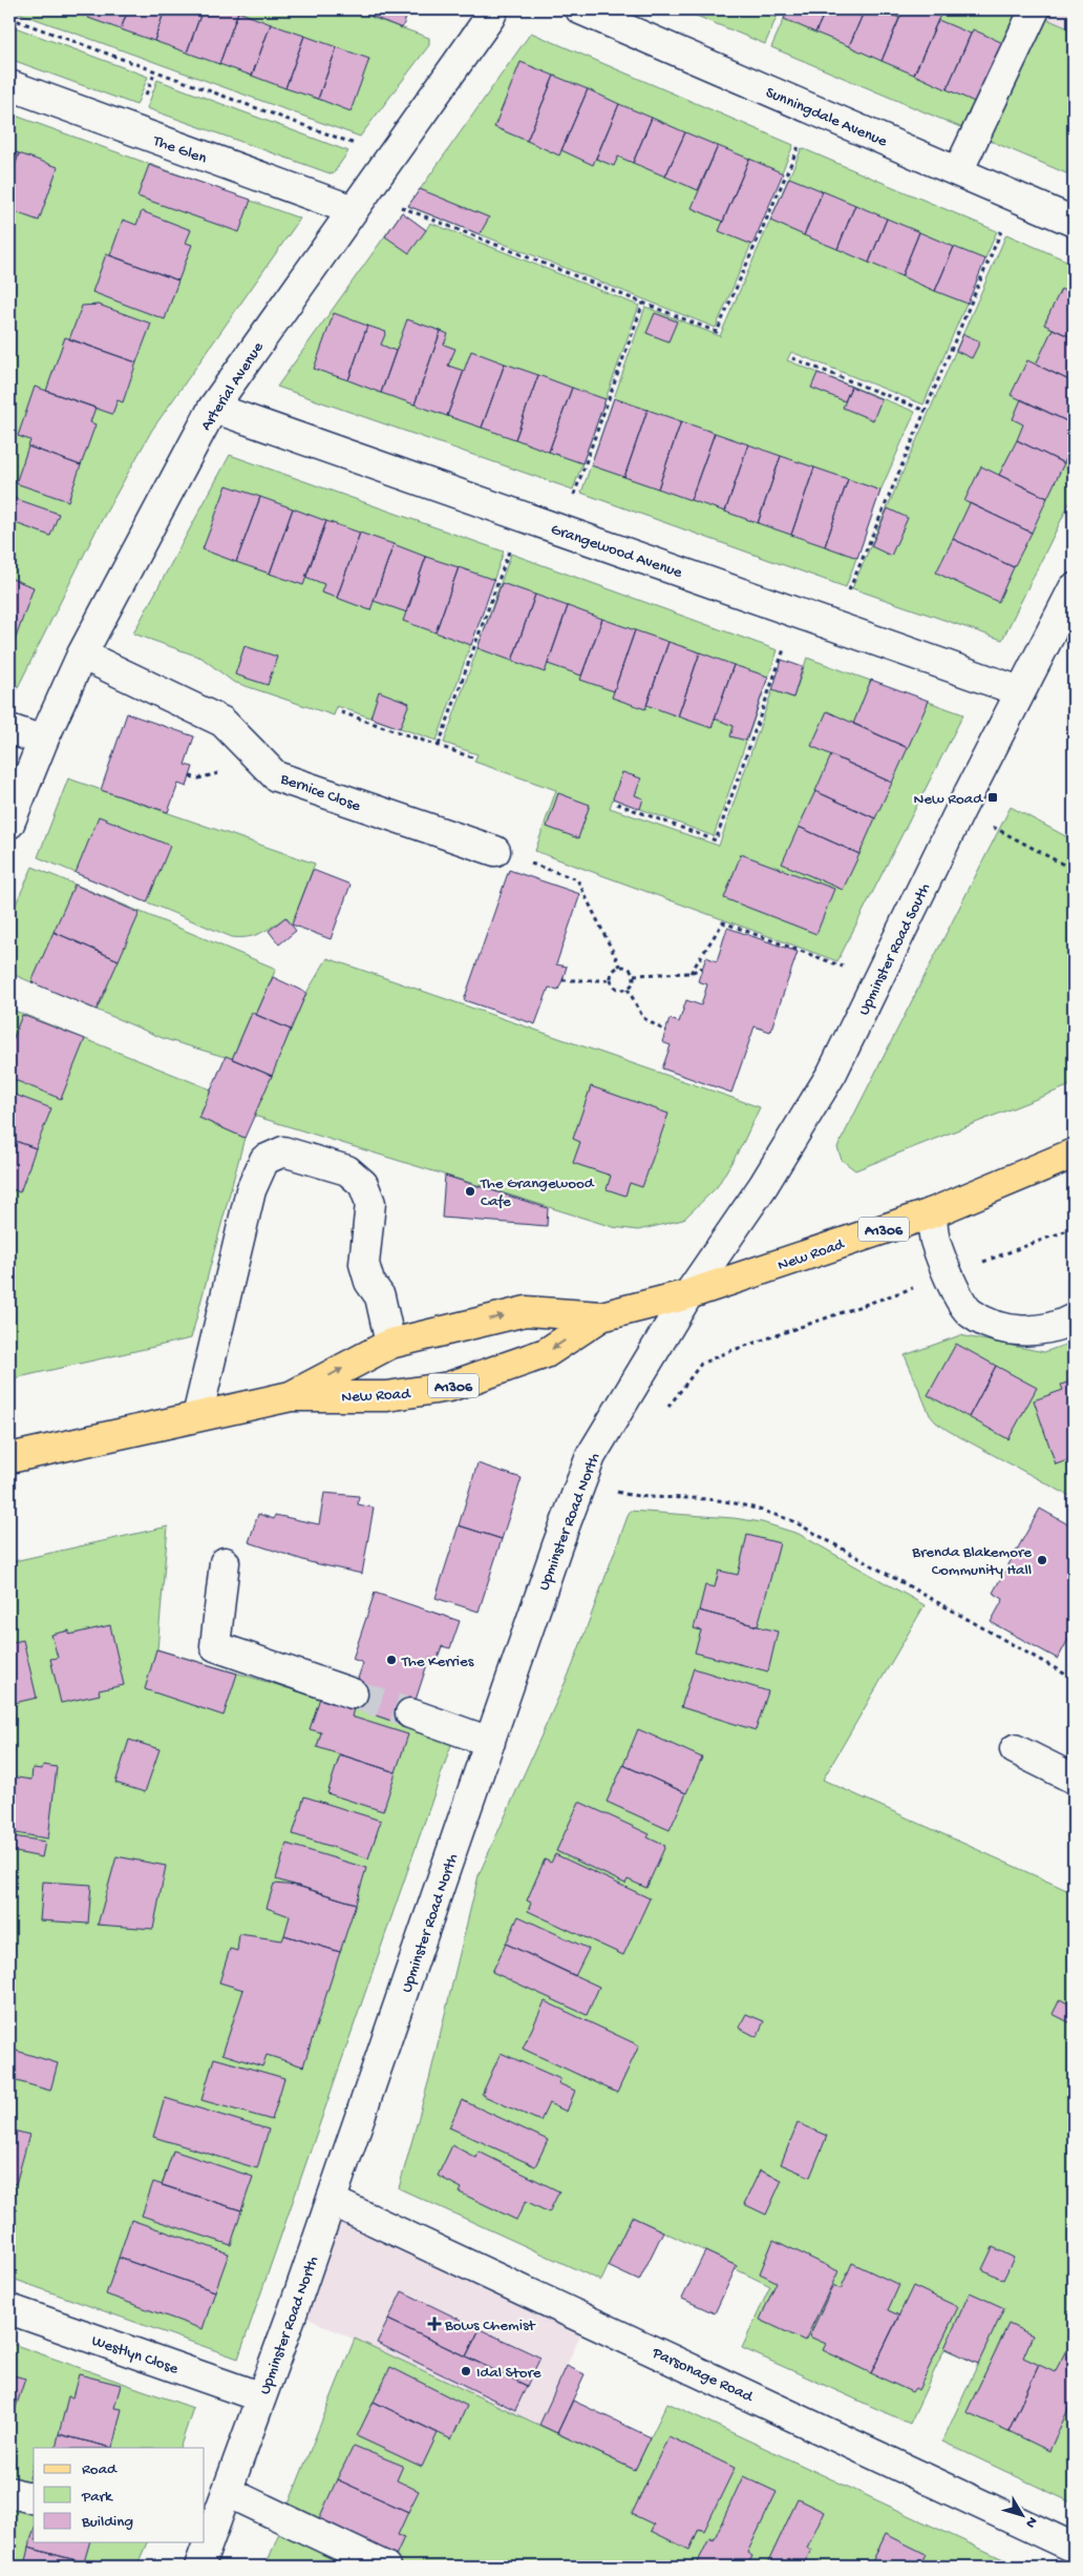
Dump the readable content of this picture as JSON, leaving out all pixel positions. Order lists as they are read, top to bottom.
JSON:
{
  "streets": {
    "main road": ["A1306", "New Road"],
    "street": [
      "Sunningdale Avenue",
      "The Glen",
      "Arterial Avenue",
      "Grangewood Avenue",
      "Bernice Close",
      "Upminster Road South",
      "Upminster Road North",
      "Westlyn Close",
      "Parsonage Road"
    ]
  },
  "crossings": [
    ["The Glen", "Arterial Avenue"],
    ["Arterial Avenue", "Grangewood Avenue"],
    ["Arterial Avenue", "Bernice Close"],
    ["Grangewood Avenue", "Upminster Road South"],
    ["Upminster Road South", "New Road"],
    ["Upminster Road South", "Upminster Road North"],
    ["New Road", "Upminster Road North"],
    ["Upminster Road North", "Westlyn Close"],
    ["Upminster Road North", "Parsonage Road"]
  ],
  "places": {
    "transit": ["New Road"],
    "other": [
      "The Grangewood Cafe",
      "Brenda Blakemore Community Hall",
      "The Kerries",
      "Idal Store"
    ],
    "health": ["Bows Chemist"]
  },
  "legend": ["Road", "Park", "Building"],
  "north": "bottom right"
}
